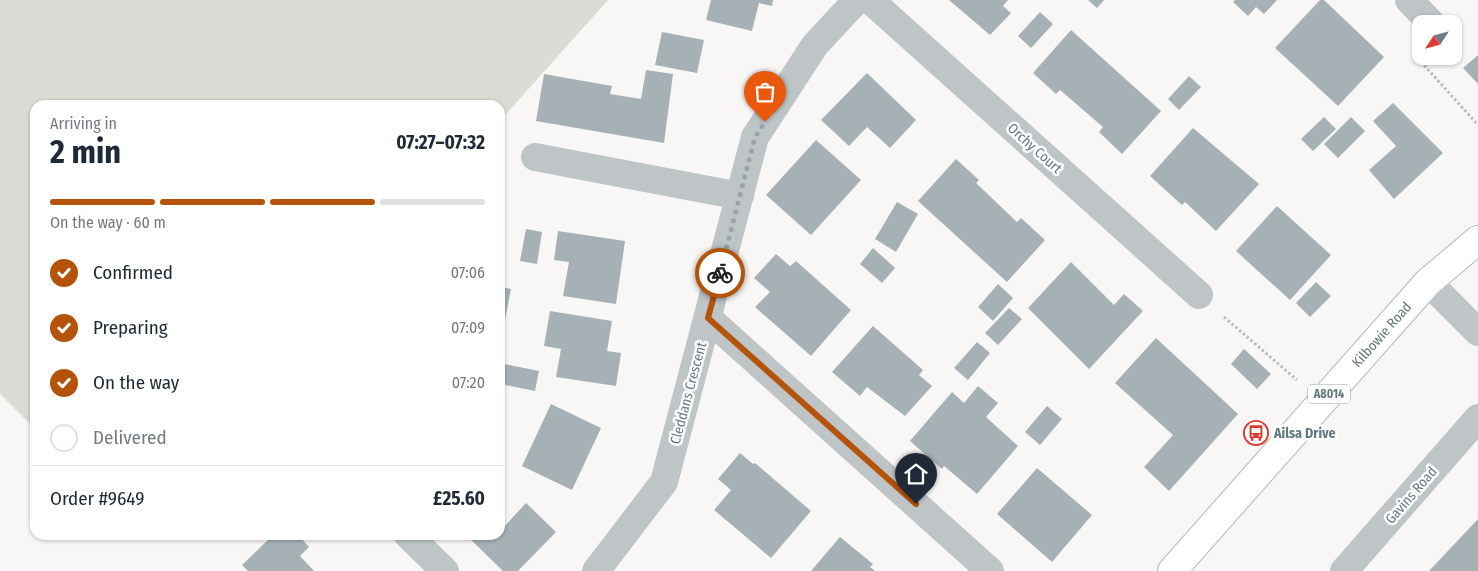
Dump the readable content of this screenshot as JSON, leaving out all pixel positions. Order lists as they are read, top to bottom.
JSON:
{
  "streets": {
    "main road": ["Kilbowie Road", "A8014"],
    "street": ["Orchy Court", "Cleddans Crescent", "Gavins Road"]
  },
  "places": {
    "bus stop": ["Ailsa Drive"]
  },
  "north": "bottom left",
  "page": {
    "heading": ["2 min", "Arriving in", "07:27–07:32"],
    "panel": ["Order #9649", "£25.60"],
    "bar": "On the way · 60 m",
    "list": [
      ["Confirmed", "07:06"],
      ["Preparing", "07:09"],
      ["On the way", "07:20"],
      "Delivered"
    ]
  }
}
